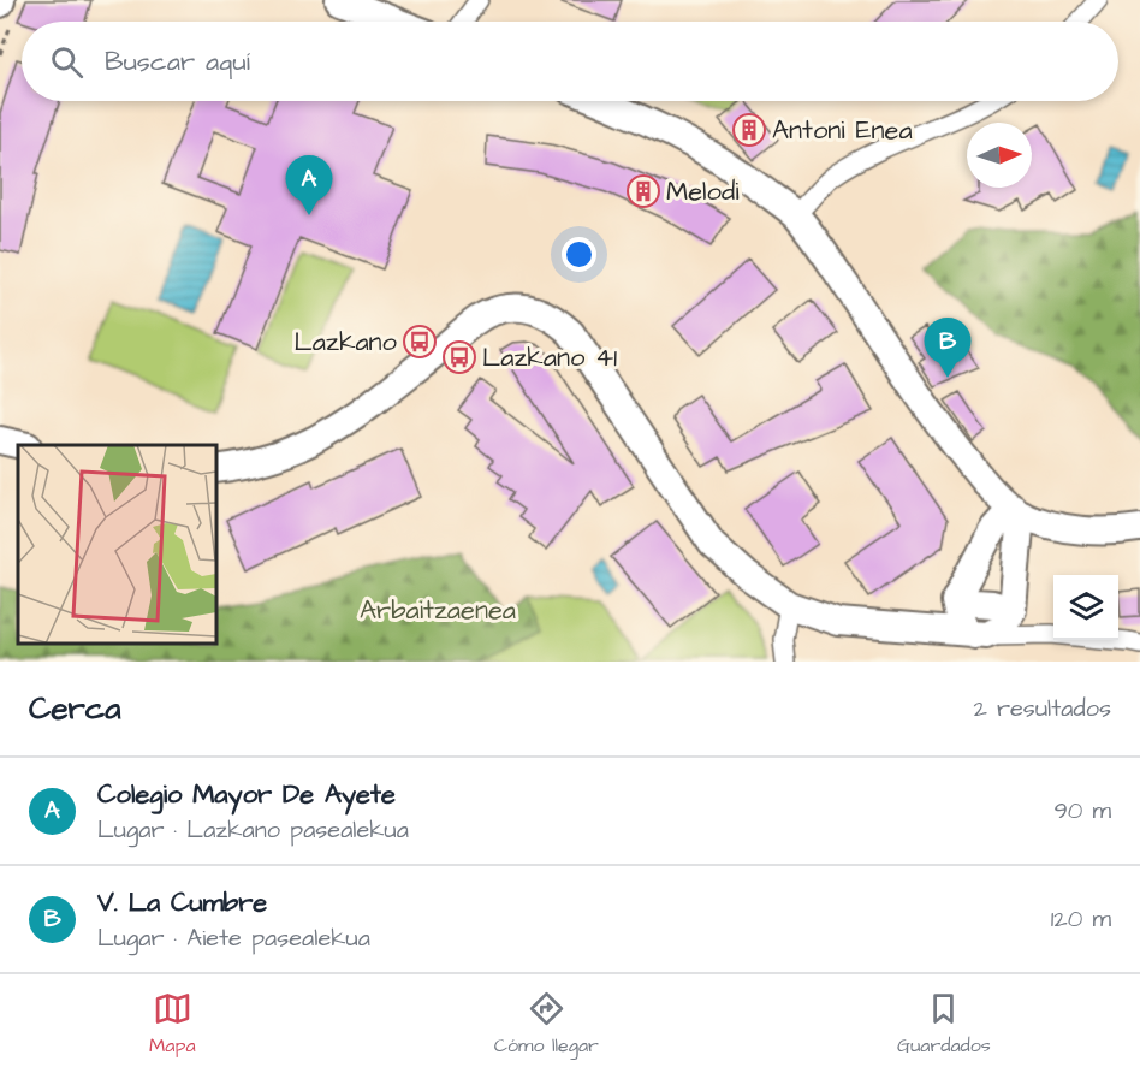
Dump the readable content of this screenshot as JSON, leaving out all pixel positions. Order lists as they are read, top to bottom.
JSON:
{
  "parks": ["Arbaitzaenea"],
  "places": {
    "building": ["Antoni Enea", "Melodi"],
    "bus stop": ["Lazkano", "Lazkano 41"]
  },
  "north": "right",
  "page": {
    "search": "Buscar aquí",
    "pins": ["A", "B"],
    "heading": ["Cerca", "2 resultados"],
    "list": [
      {
        "mark": "A",
        "name": "Colegio Mayor De Ayete",
        "note": "Lugar · Lazkano pasealekua",
        "value": "90 m"
      },
      {
        "mark": "B",
        "name": "V. La Cumbre",
        "note": "Lugar · Aiete pasealekua",
        "value": "120 m"
      }
    ],
    "nav": ["Mapa", "Cómo llegar", "Guardados"]
  }
}
